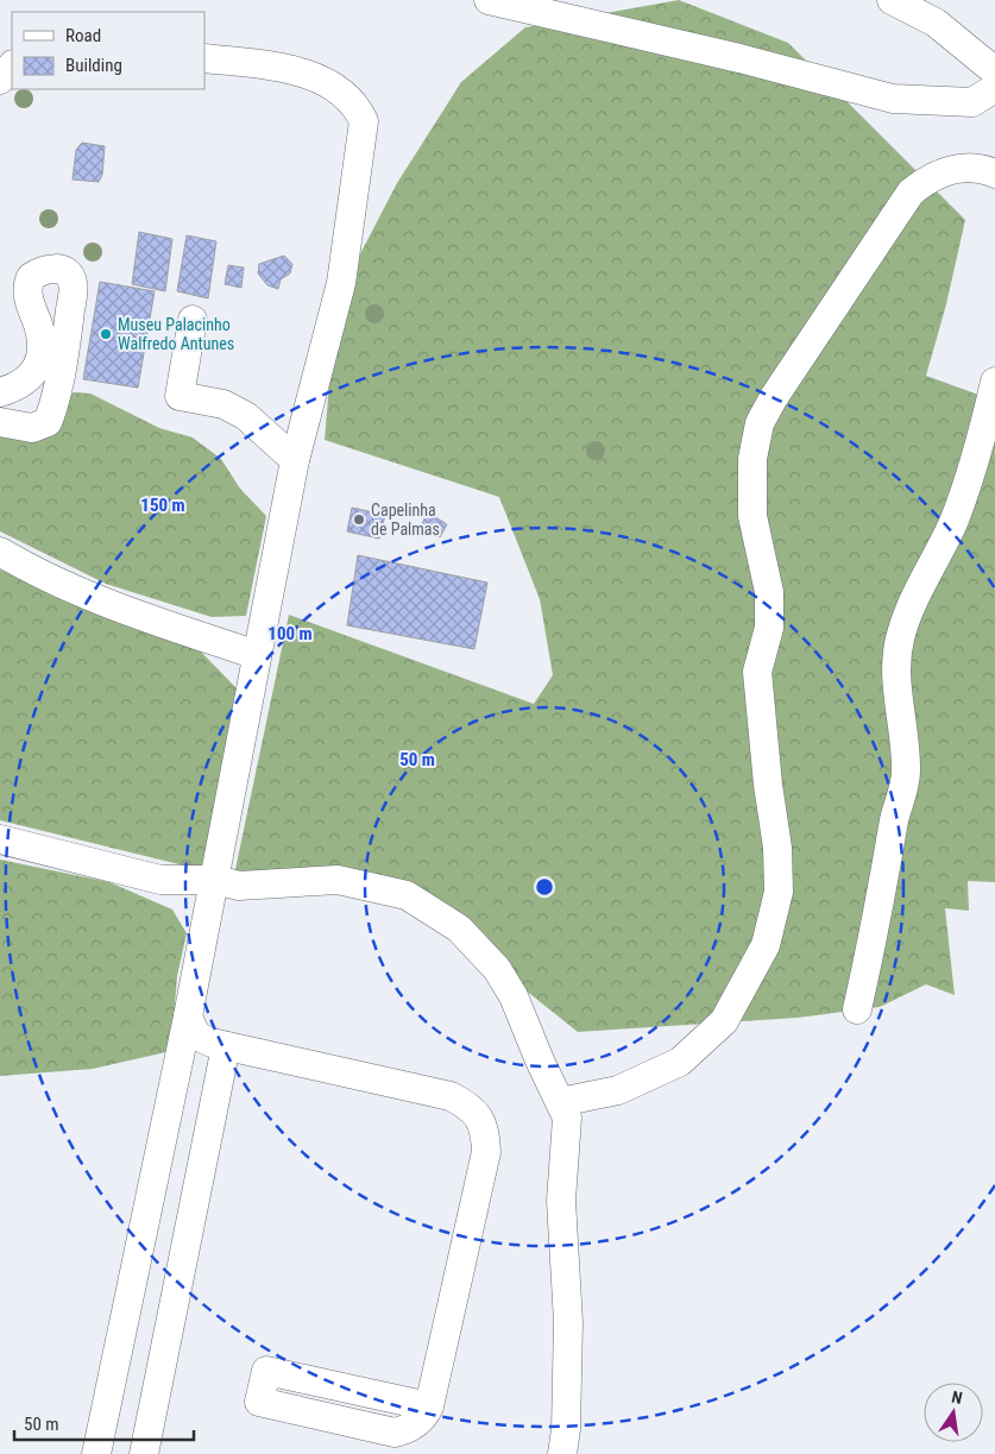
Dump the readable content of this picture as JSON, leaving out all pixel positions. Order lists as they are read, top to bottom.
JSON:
{
  "places": ["Museu Palacinho Walfredo Antunes", "Capelinha de Palmas"],
  "legend": ["Road", "Building"],
  "scale_bar": "50 m",
  "north": "top",
  "rings": ["150 m", "100 m", "50 m"]
}
